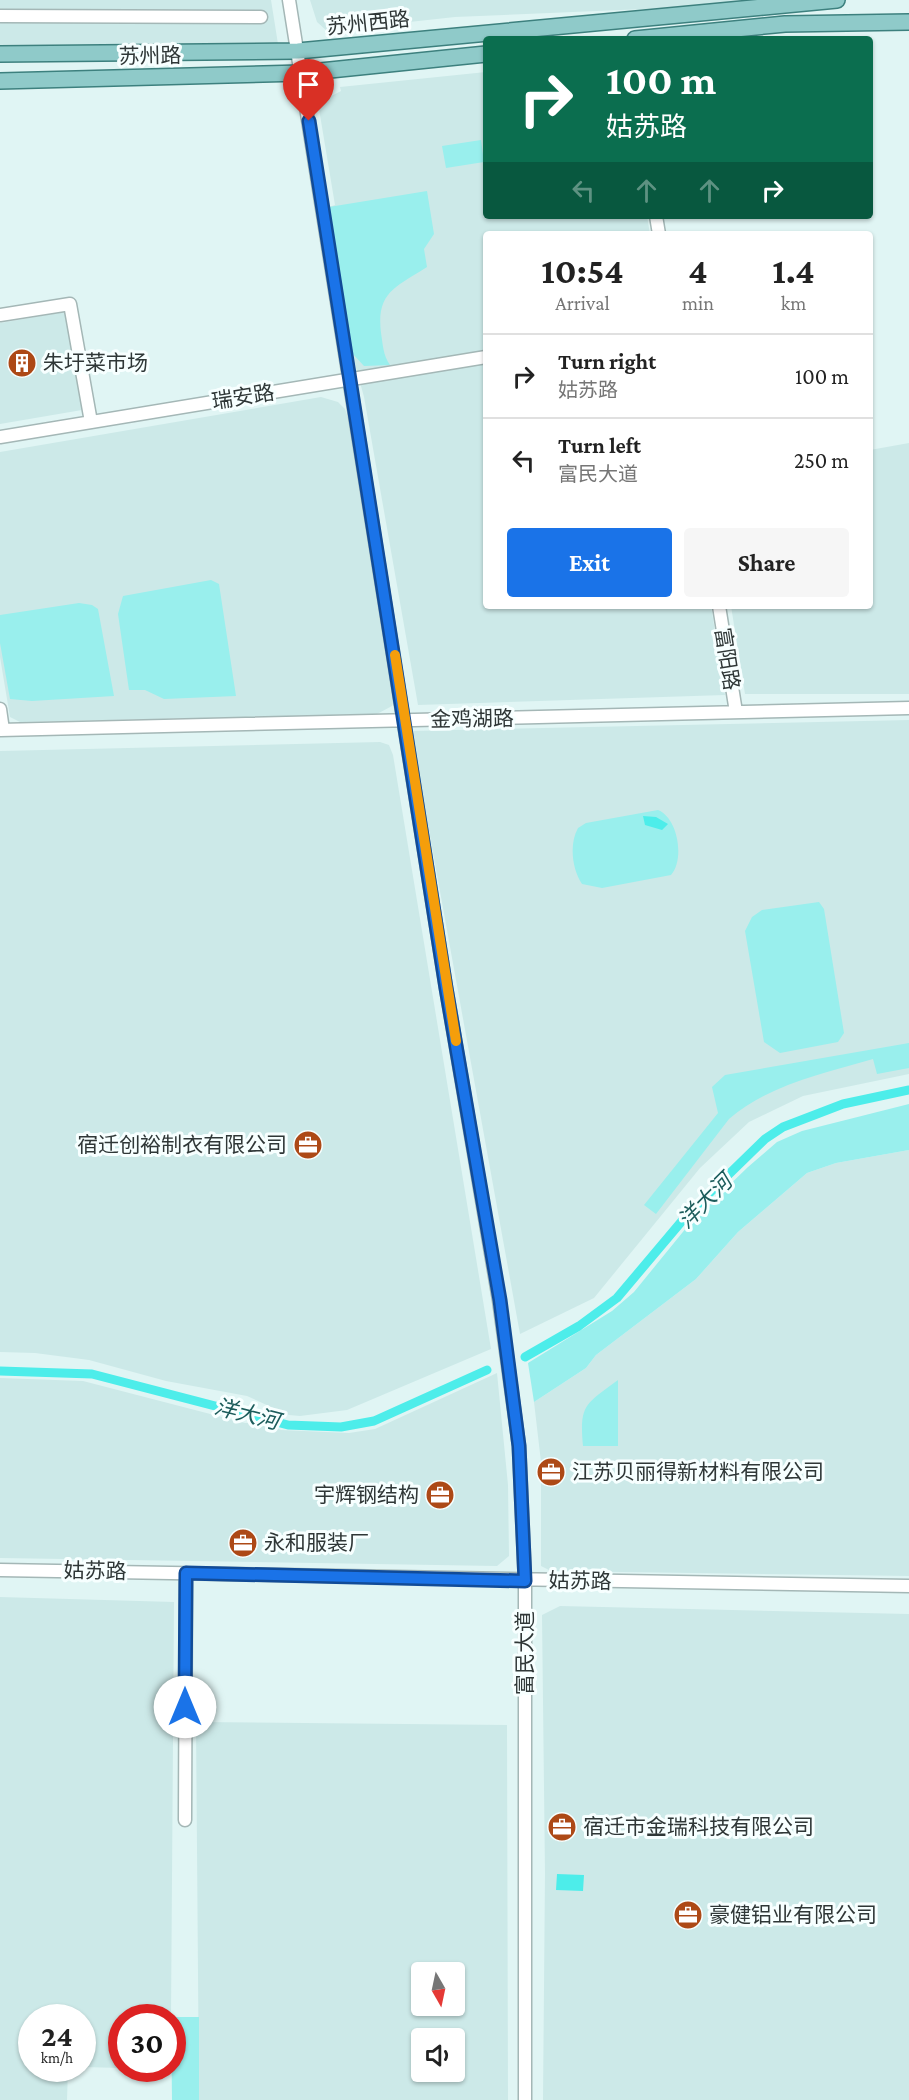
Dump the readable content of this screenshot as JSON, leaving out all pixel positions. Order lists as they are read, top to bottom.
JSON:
{
  "streets": {
    "main road": ["苏州西路", "苏州路"],
    "street": [
      "瑞安路",
      "富阳路",
      "金鸡湖路",
      "姑苏路",
      "富民大道"
    ]
  },
  "crossings": [
    ["苏州西路", "苏州路"],
    ["苏州西路", "富民大道"],
    ["苏州路", "富民大道"],
    ["瑞安路", "富民大道"],
    ["富阳路", "金鸡湖路"],
    ["金鸡湖路", "富民大道"],
    ["姑苏路", "富民大道"]
  ],
  "water": ["洋大河"],
  "places": {
    "building": ["朱圩菜市场"],
    "office": [
      "宿迁创裕制衣有限公司",
      "江苏贝丽得新材料有限公司",
      "宇辉钢结构",
      "永和服装厂",
      "宿迁市金瑞科技有限公司",
      "豪健铝业有限公司"
    ]
  },
  "north": "bottom",
  "page": {
    "turn": ["100 m", "姑苏路"],
    "eta": [
      "10:54",
      "Arrival",
      "4",
      "min",
      "1.4",
      "km"
    ],
    "list": [
      {
        "name": "Turn right",
        "note": "姑苏路",
        "value": "100 m"
      },
      {
        "name": "Turn left",
        "note": "富民大道",
        "value": "250 m"
      }
    ],
    "buttons": ["Exit", "Share"],
    "speed": "24 km/h",
    "limit": "30"
  }
}
